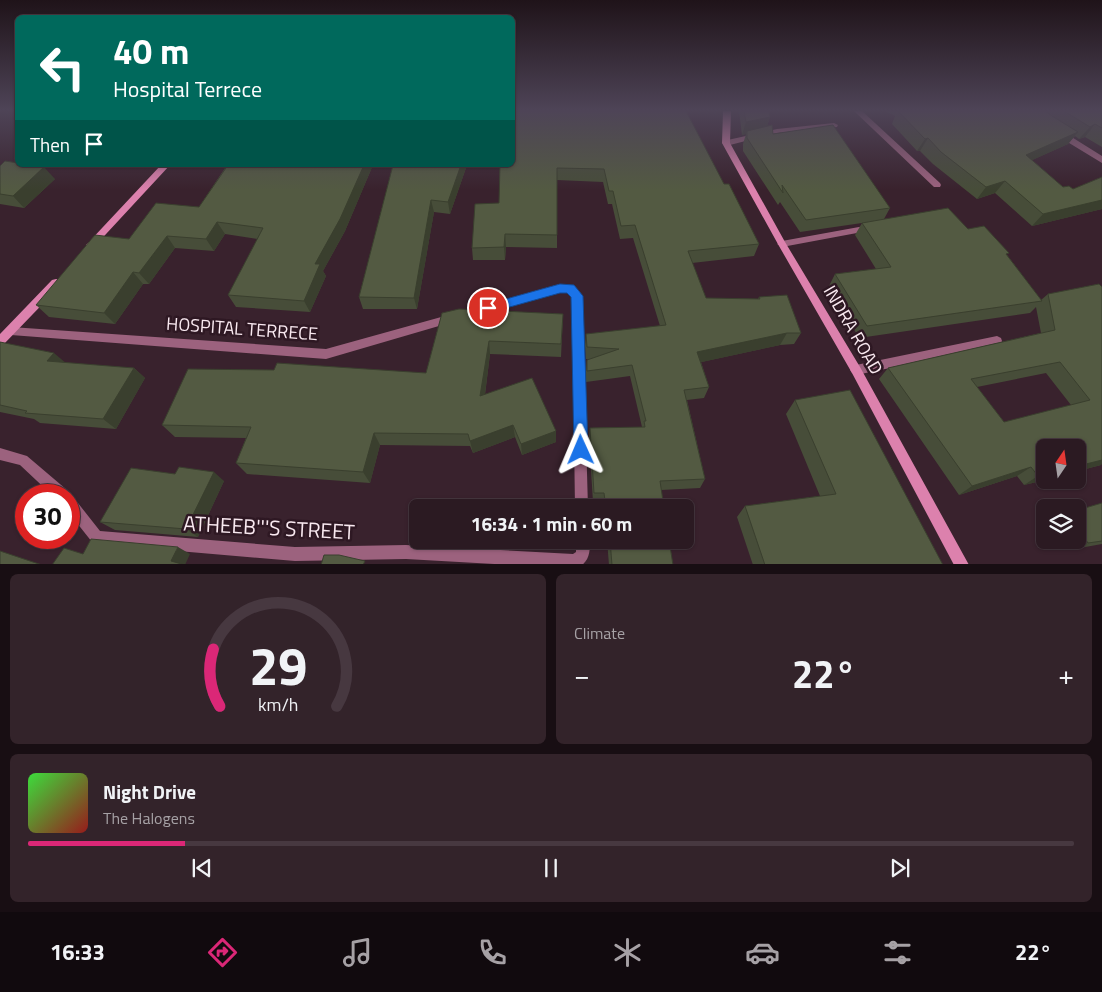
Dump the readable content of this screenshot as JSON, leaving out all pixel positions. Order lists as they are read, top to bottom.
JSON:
{
  "streets": {
    "street": ["HOSPITAL TERRECE", "INDRA ROAD", "ATHEEB'''S STREET"]
  },
  "north": "top",
  "page": {
    "turn": ["40 m", "Hospital Terrece"],
    "then": "Then",
    "limit": "30",
    "trip": "16:34 · 1 min · 60 m",
    "tile": "Climate",
    "heat": ["−", "22°", "+"],
    "song": ["Night Drive", "The Halogens"],
    "tabs": ["16:33", "22°"],
    "gauge": ["29", "km/h"]
  }
}
